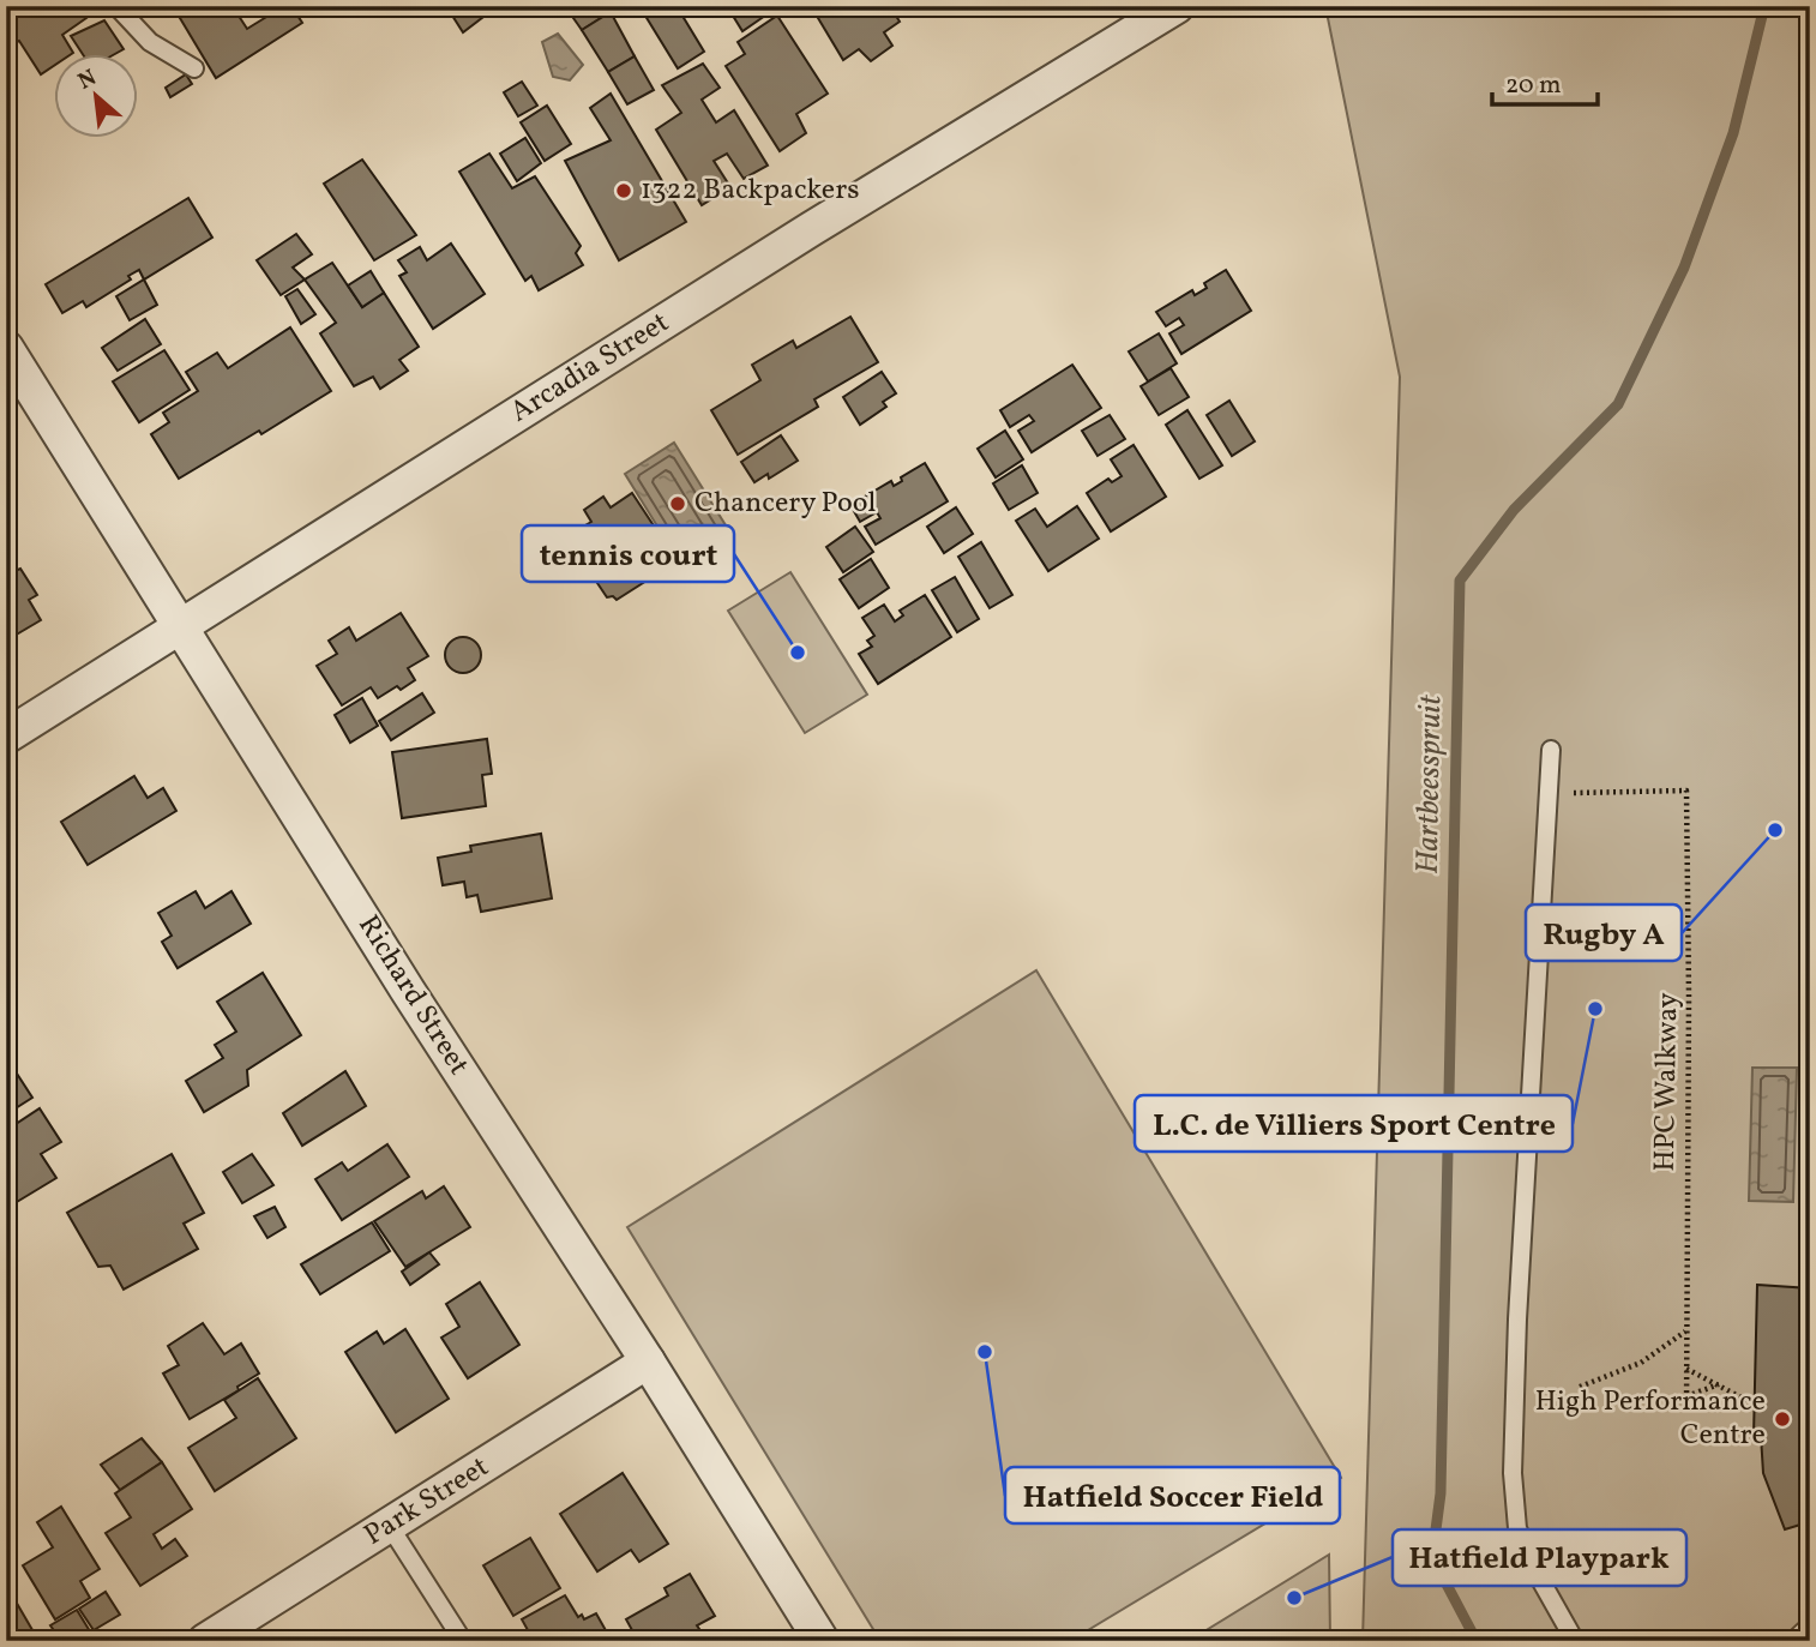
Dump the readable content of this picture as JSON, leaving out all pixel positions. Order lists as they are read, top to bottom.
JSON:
{
  "streets": {
    "street": ["Arcadia Street", "Richard Street", "Park Street"],
    "path": ["HPC Walkway"]
  },
  "crossings": [
    ["Arcadia Street", "Richard Street"],
    ["Richard Street", "Park Street"]
  ],
  "water": ["Hartbeesspruit"],
  "places": [
    "1322 Backpackers",
    "Chancery Pool",
    "tennis court",
    "Rugby A",
    "L.C. de Villiers Sport Centre",
    "Hatfield Soccer Field",
    "High Performance Centre",
    "Hatfield Playpark"
  ],
  "scale_bar": "20 m",
  "north": "top left"
}
